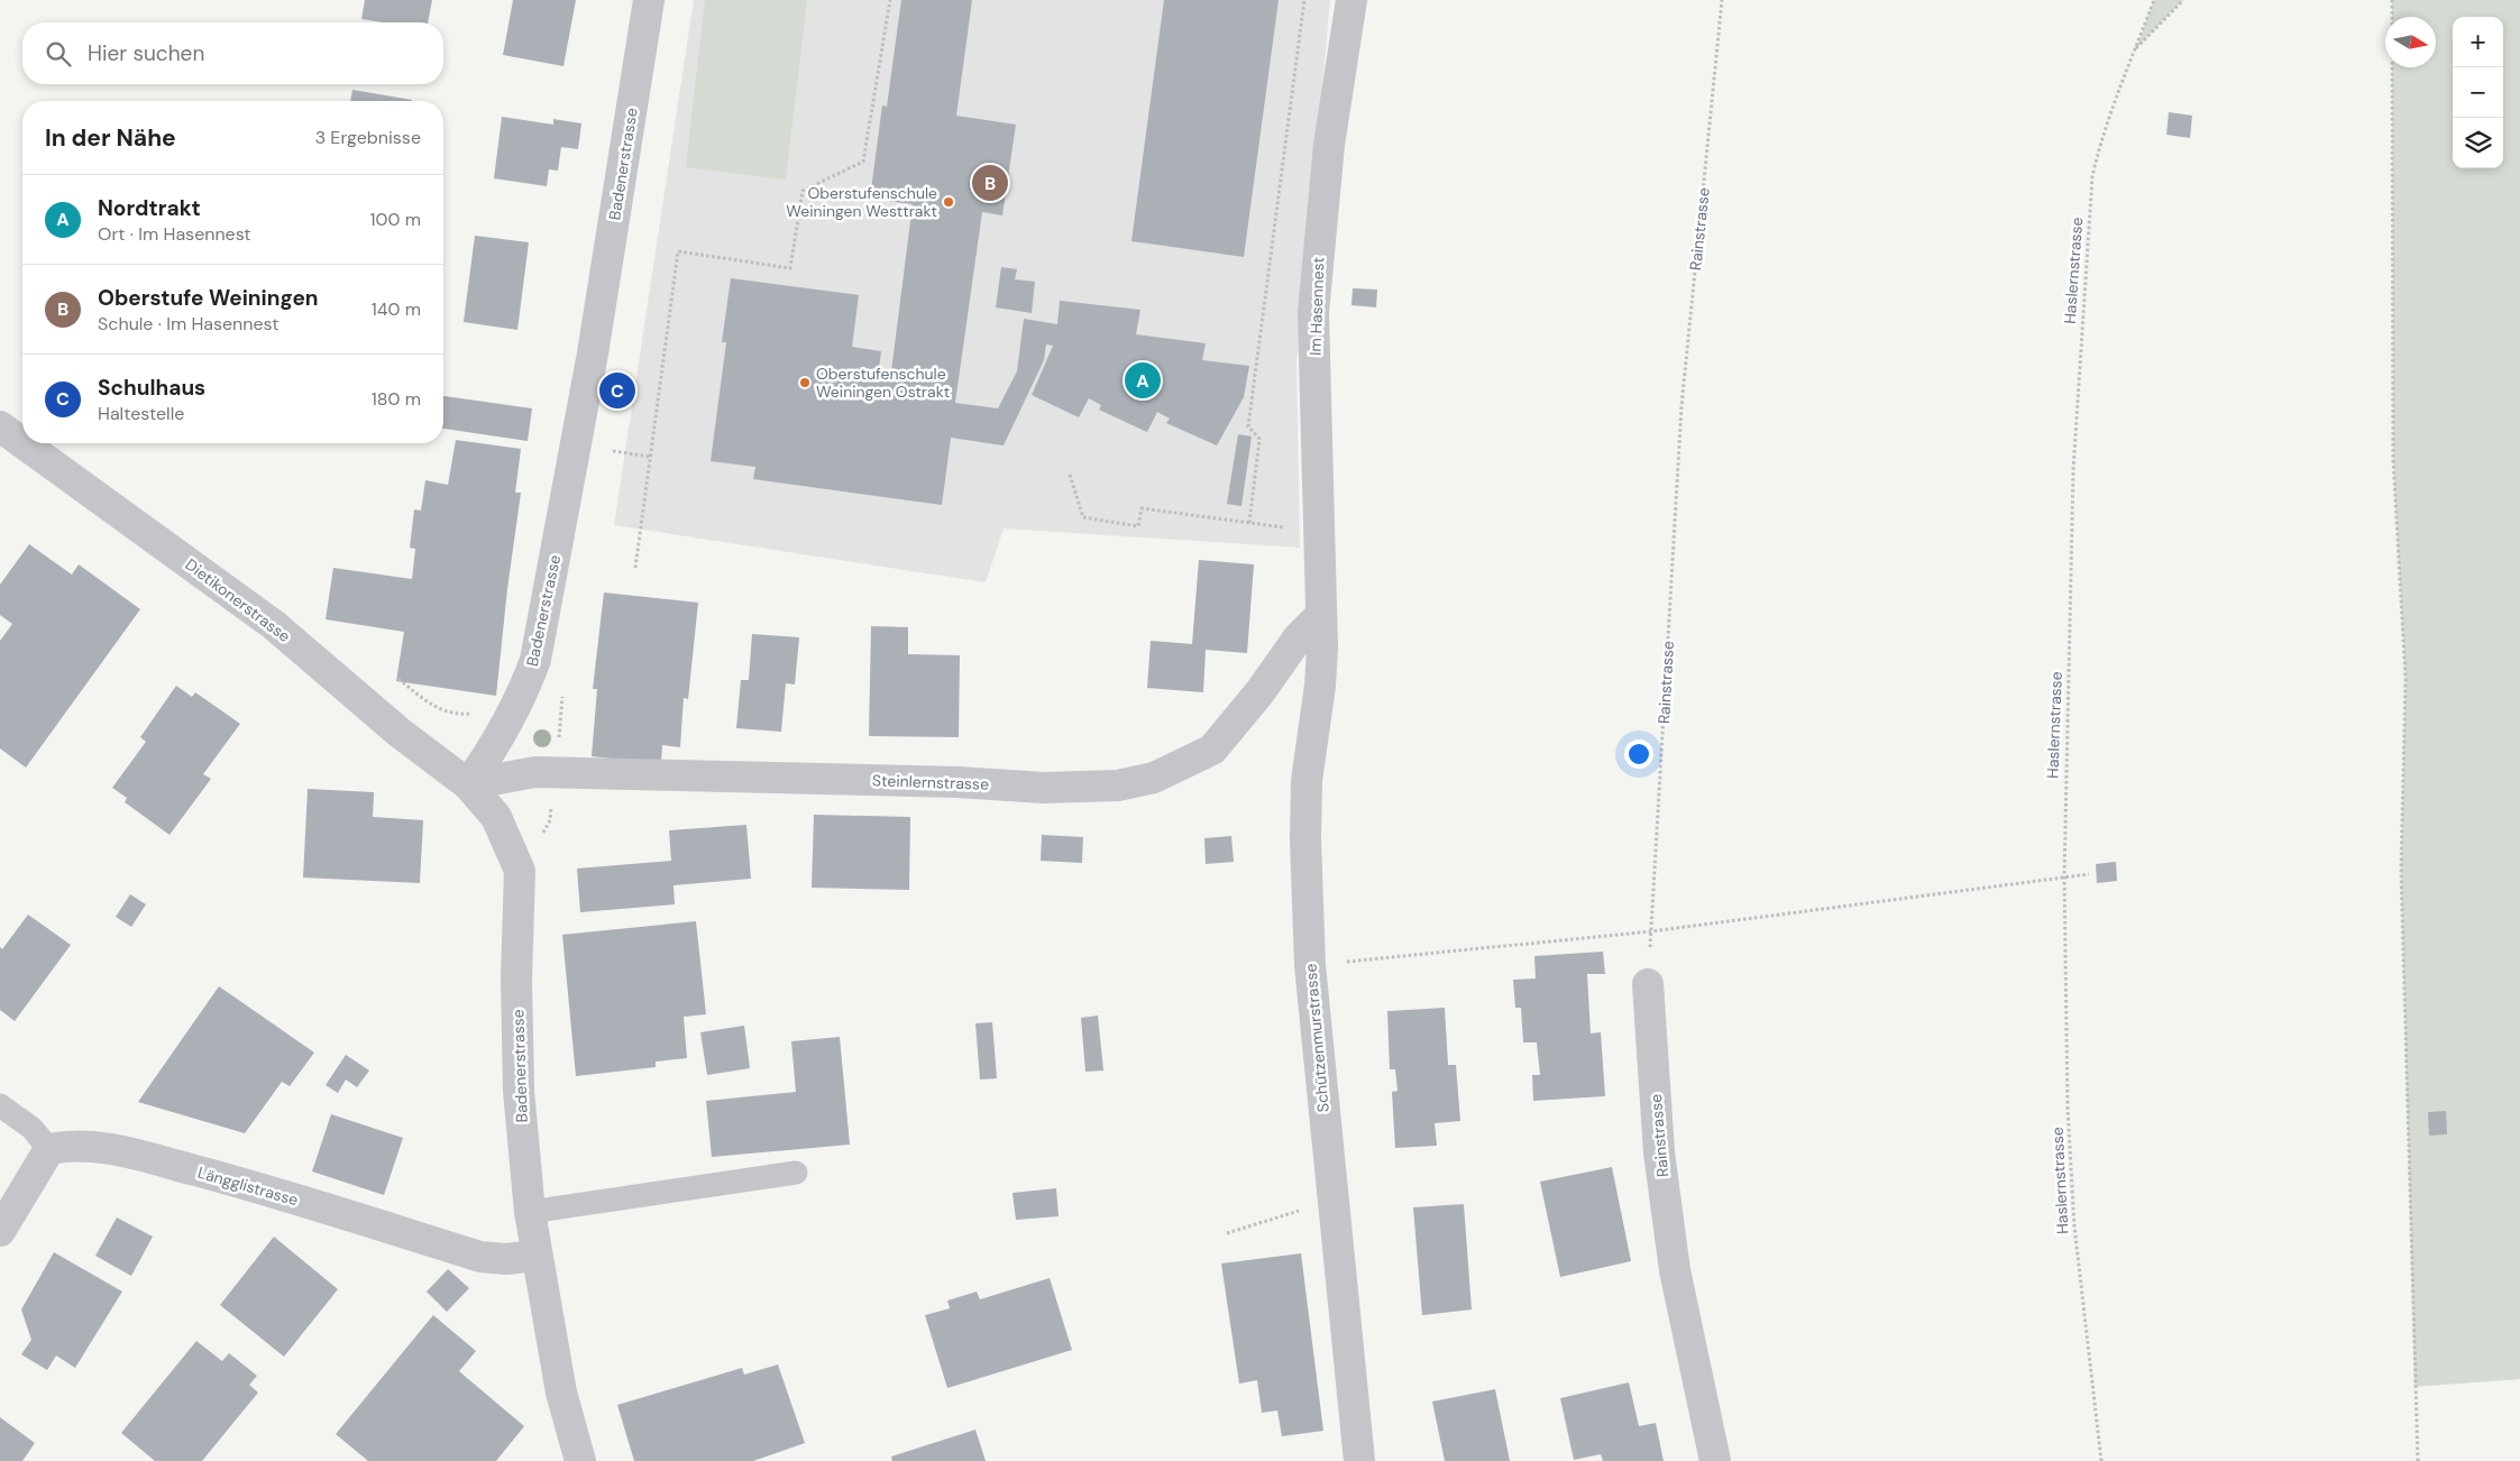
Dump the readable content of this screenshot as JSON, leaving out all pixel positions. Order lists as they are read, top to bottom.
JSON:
{
  "streets": {
    "street": [
      "Badenerstrasse",
      "Rainstrasse",
      "Im Hasennest",
      "Dietikonerstrasse",
      "Steinlernstrasse",
      "Schützenmurstrasse",
      "Längglistrasse"
    ],
    "path": ["Haslernstrasse"]
  },
  "crossings": [
    ["Badenerstrasse", "Dietikonerstrasse"],
    ["Badenerstrasse", "Steinlernstrasse"],
    ["Badenerstrasse", "Längglistrasse"],
    ["Im Hasennest", "Steinlernstrasse"],
    ["Im Hasennest", "Schützenmurstrasse"],
    ["Dietikonerstrasse", "Steinlernstrasse"],
    ["Steinlernstrasse", "Schützenmurstrasse"]
  ],
  "places": ["Oberstufenschule Weiningen Westtrakt", "Oberstufenschule Weiningen Ostrakt"],
  "north": "right",
  "page": {
    "map_buttons": ["+", "−"],
    "search": "Hier suchen",
    "heading": ["In der Nähe", "3 Ergebnisse"],
    "pins": ["B", "A", "C"],
    "list": [
      {
        "mark": "A",
        "name": "Nordtrakt",
        "note": "Ort · Im Hasennest",
        "value": "100 m"
      },
      {
        "mark": "B",
        "name": "Oberstufe Weiningen",
        "note": "Schule · Im Hasennest",
        "value": "140 m"
      },
      {
        "mark": "C",
        "name": "Schulhaus",
        "note": "Haltestelle",
        "value": "180 m"
      }
    ]
  }
}
